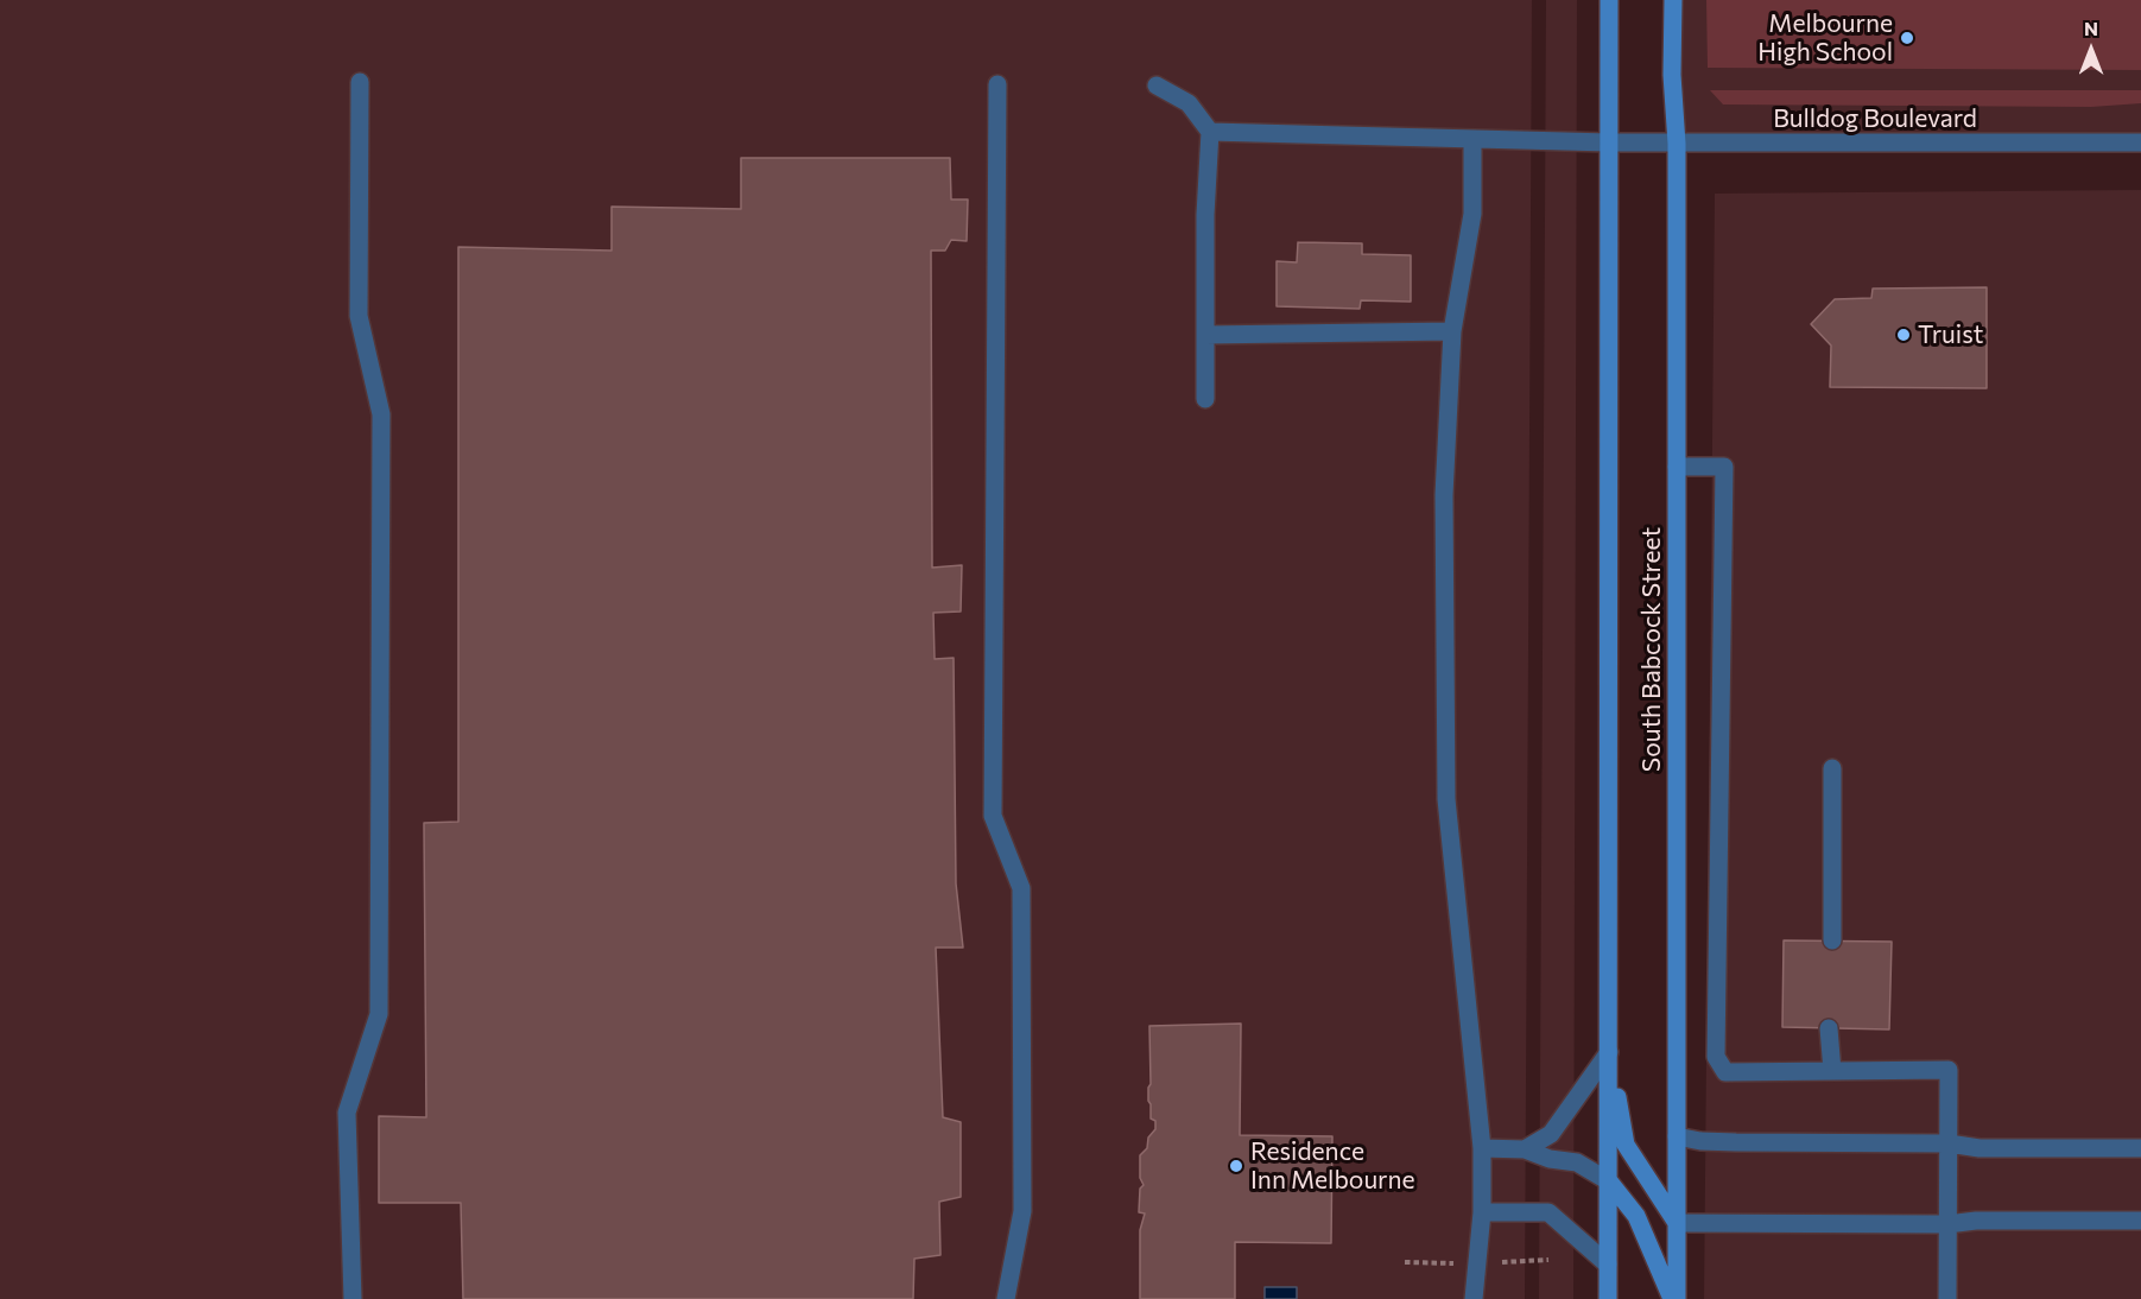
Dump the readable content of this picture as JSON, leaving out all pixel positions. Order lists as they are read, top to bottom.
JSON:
{
  "streets": {
    "main road": ["South Babcock Street"],
    "street": ["Bulldog Boulevard"]
  },
  "crossings": [
    ["Bulldog Boulevard", "South Babcock Street"]
  ],
  "places": ["Melbourne High School", "Truist", "Residence Inn Melbourne"],
  "north": "top"
}
